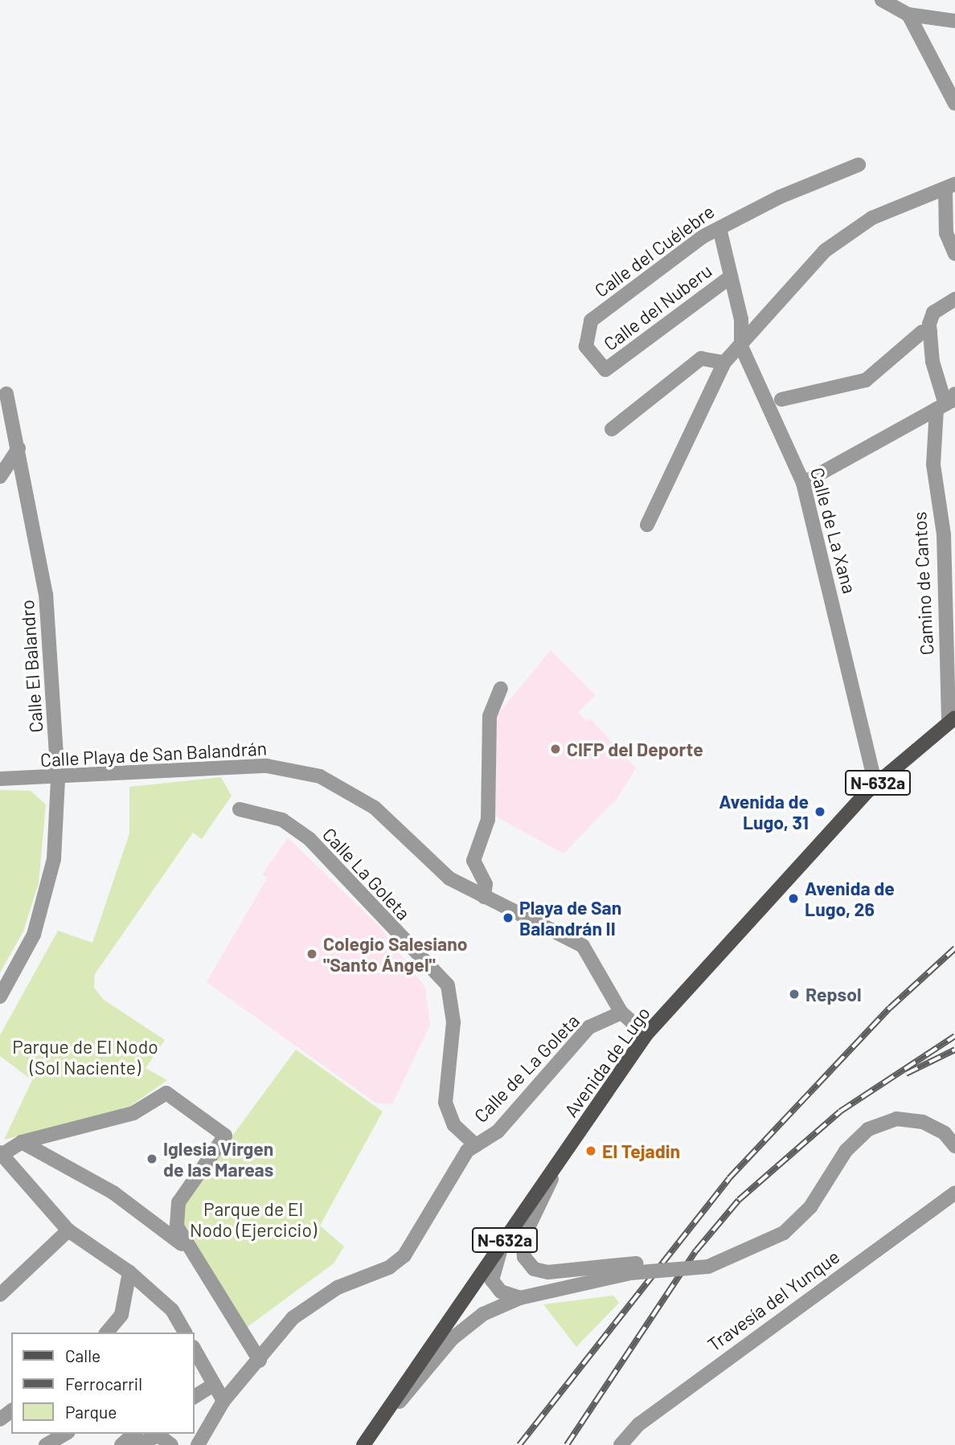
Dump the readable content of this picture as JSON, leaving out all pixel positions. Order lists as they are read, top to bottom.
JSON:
{
  "streets": {
    "main road": ["N-632a", "Avenida de Lugo"],
    "street": [
      "Calle del Cuélebre",
      "Calle del Nuberu",
      "Calle de La Xana",
      "Camino de Cantos",
      "Calle El Balandro",
      "Calle Playa de San Balandrán",
      "Calle La Goleta",
      "Calle de La Goleta",
      "Travesía del Yunque"
    ]
  },
  "crossings": [
    ["Calle del Cuélebre", "Calle del Nuberu"],
    ["Calle del Cuélebre", "Calle de La Xana"],
    ["Calle del Nuberu", "Calle de La Xana"],
    ["Calle de La Xana", "Avenida de Lugo"],
    ["Camino de Cantos", "Avenida de Lugo"],
    ["Calle El Balandro", "Calle Playa de San Balandrán"],
    ["Calle Playa de San Balandrán", "Calle de La Goleta"],
    ["Calle La Goleta", "Calle de La Goleta"]
  ],
  "parks": ["Parque de El Nodo (Sol Naciente)", "Parque de El Nodo (Ejercicio)"],
  "places": [
    "CIFP del Deporte",
    "Avenida de Lugo, 31",
    "Avenida de Lugo, 26",
    "Playa de San Balandrán II",
    "Colegio Salesiano \"Santo Ángel\"",
    "Repsol",
    "El Tejadin",
    "Iglesia Virgen de las Mareas"
  ],
  "legend": ["Calle", "Ferrocarril", "Parque"]
}
